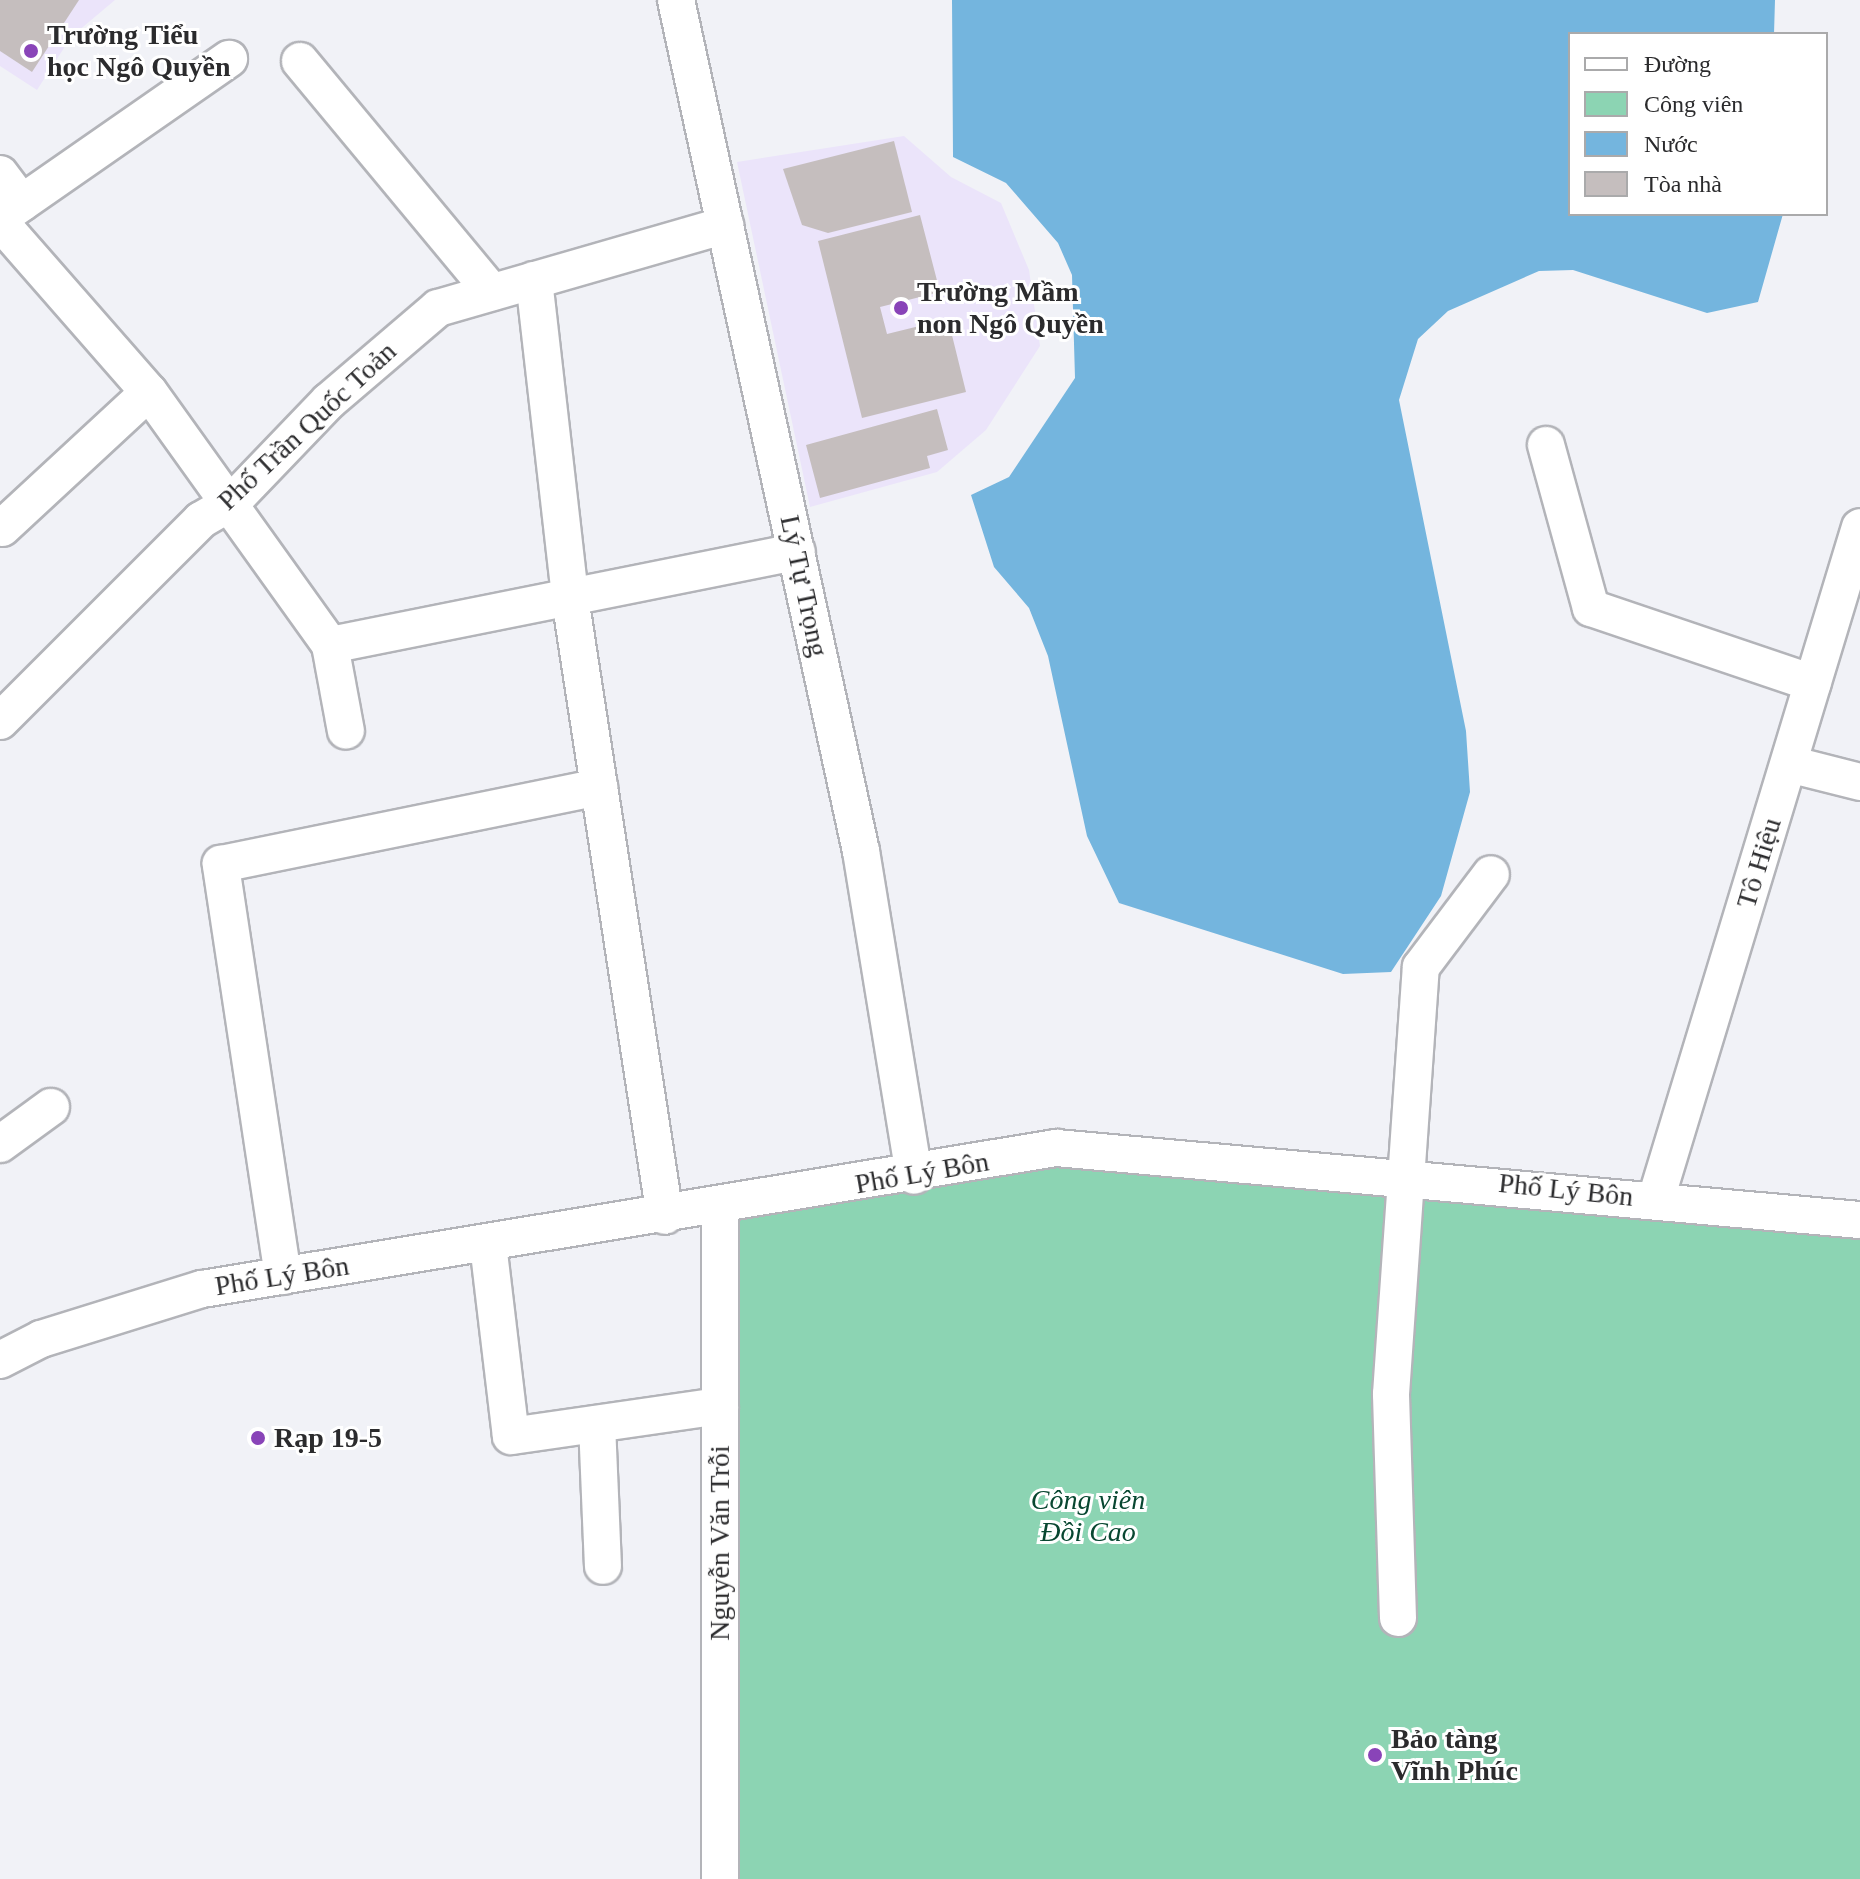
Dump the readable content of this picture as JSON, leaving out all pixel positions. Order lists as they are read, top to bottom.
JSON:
{
  "streets": {
    "street": [
      "Phố Trần Quốc Toản",
      "Lý Tự Trọng",
      "Tô Hiệu",
      "Phố Lý Bôn",
      "Nguyễn Văn Trỗi"
    ]
  },
  "crossings": [
    ["Phố Trần Quốc Toản", "Lý Tự Trọng"],
    ["Lý Tự Trọng", "Phố Lý Bôn"],
    ["Tô Hiệu", "Phố Lý Bôn"],
    ["Phố Lý Bôn", "Nguyễn Văn Trỗi"]
  ],
  "parks": ["Công viên Đồi Cao"],
  "places": [
    "Trường Tiểu học Ngô Quyền",
    "Trường Mầm non Ngô Quyền",
    "Rạp 19-5",
    "Bảo tàng Vĩnh Phúc"
  ],
  "legend": [
    "Đường",
    "Công viên",
    "Nước",
    "Tòa nhà"
  ]
}
